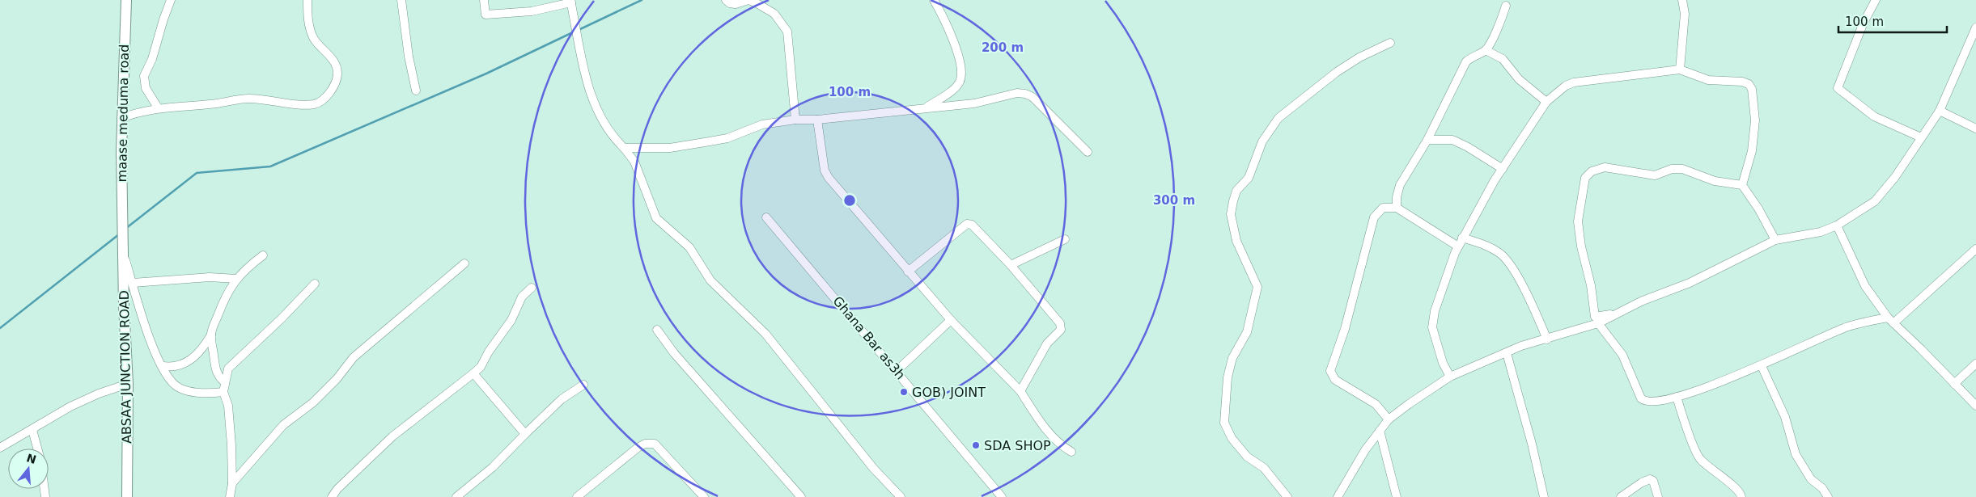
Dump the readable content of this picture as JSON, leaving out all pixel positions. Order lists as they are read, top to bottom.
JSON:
{
  "streets": {
    "street": ["maase meduma road", "Ghana Bar as3h", "ABSAA JUNCTION ROAD"]
  },
  "crossings": [
    ["maase meduma road", "ABSAA JUNCTION ROAD"]
  ],
  "places": ["GOB) JOINT", "SDA SHOP"],
  "scale_bar": "100 m",
  "north": "top",
  "rings": ["200 m", "100 m", "300 m"]
}
